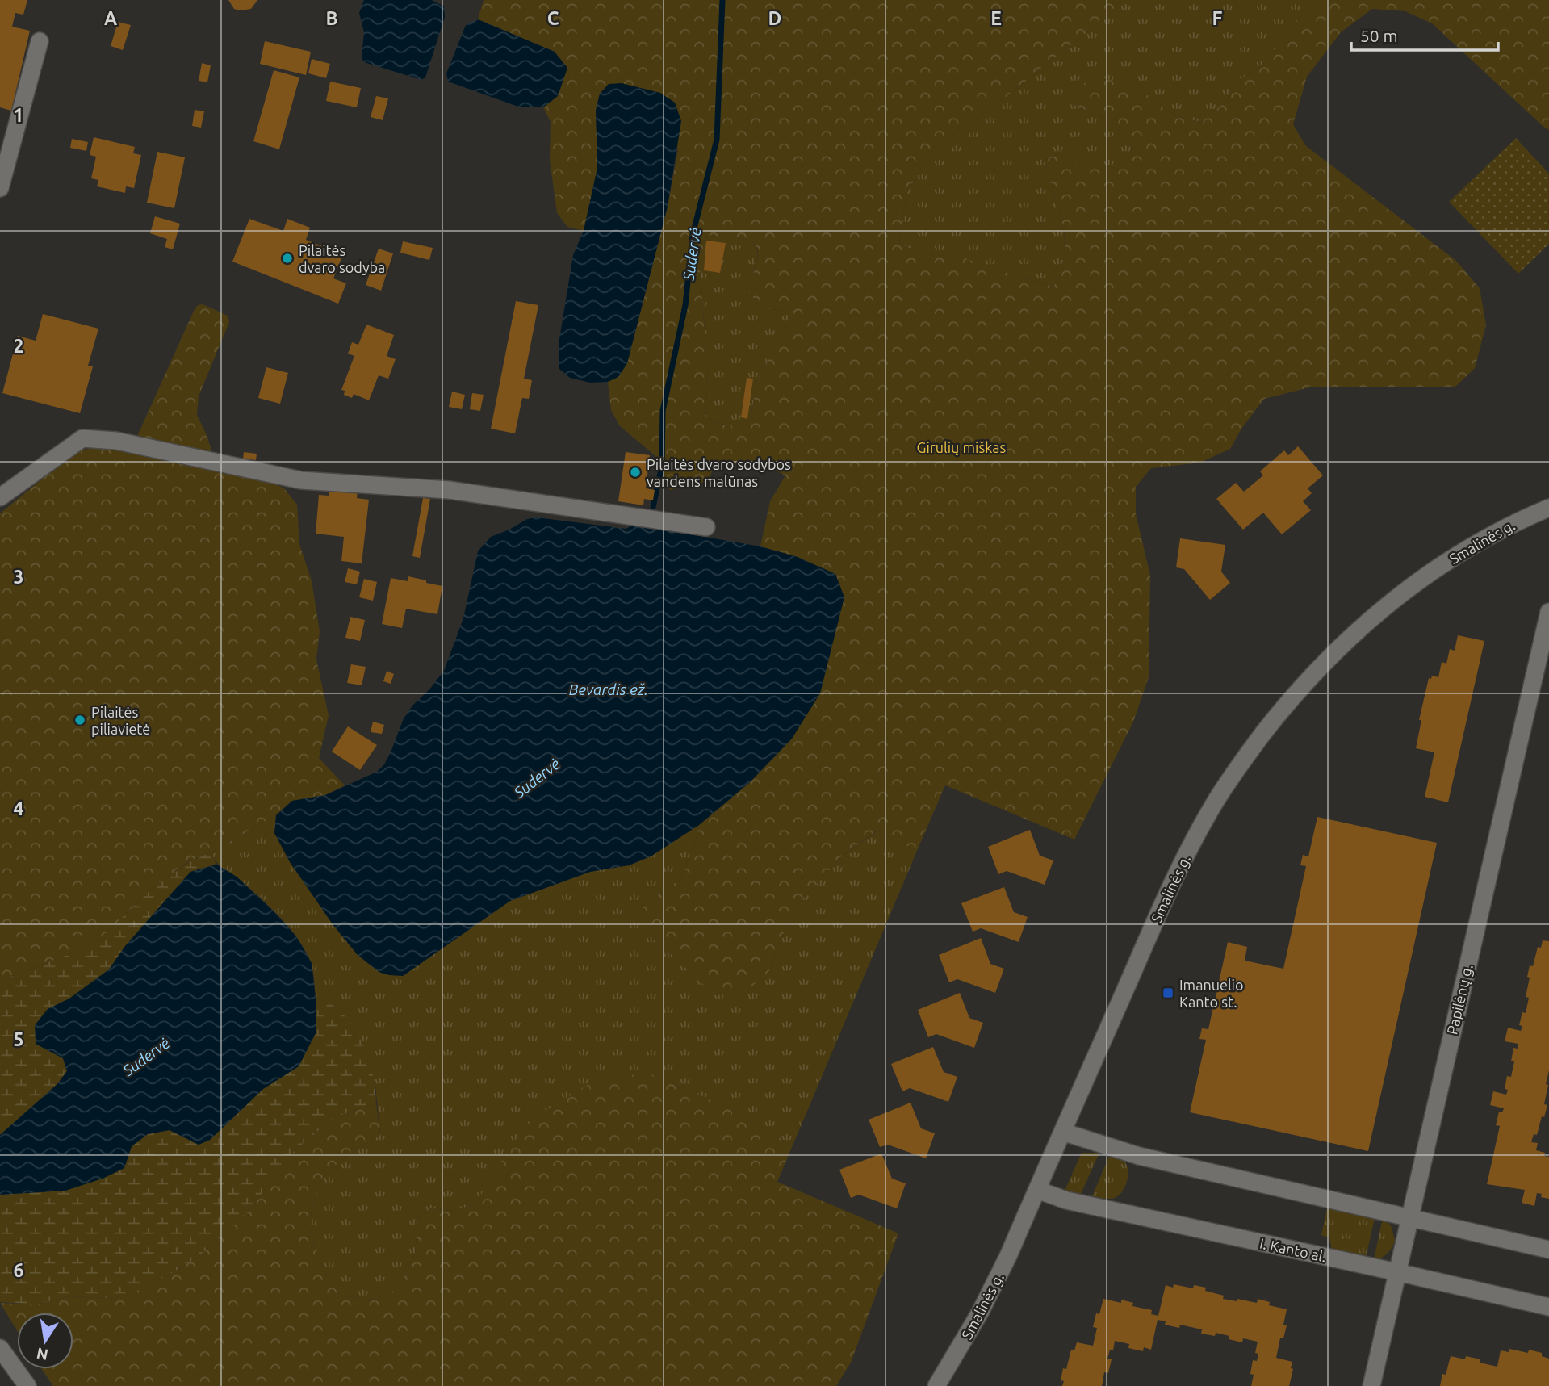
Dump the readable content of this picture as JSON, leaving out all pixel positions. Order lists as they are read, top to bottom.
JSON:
{
  "streets": {
    "street": ["Smalinės g.", "Papilėnų g.", "I. Kanto al."]
  },
  "crossings": [
    ["Smalinės g.", "I. Kanto al."],
    ["Papilėnų g.", "I. Kanto al."]
  ],
  "water": ["Sudervė", "Bevardis ež."],
  "parks": ["Girulių miškas"],
  "places": {
    "other": ["Pilaitės dvaro sodyba", "Pilaitės dvaro sodybos vandens malūnas", "Pilaitės piliavietė"],
    "transit": ["Imanuelio Kanto st."]
  },
  "scale_bar": "50 m",
  "north": "bottom",
  "grid": {
    "columns": [
      "A",
      "B",
      "C",
      "D",
      "E",
      "F"
    ],
    "rows": [
      "1",
      "2",
      "3",
      "4",
      "5",
      "6"
    ]
  }
}
